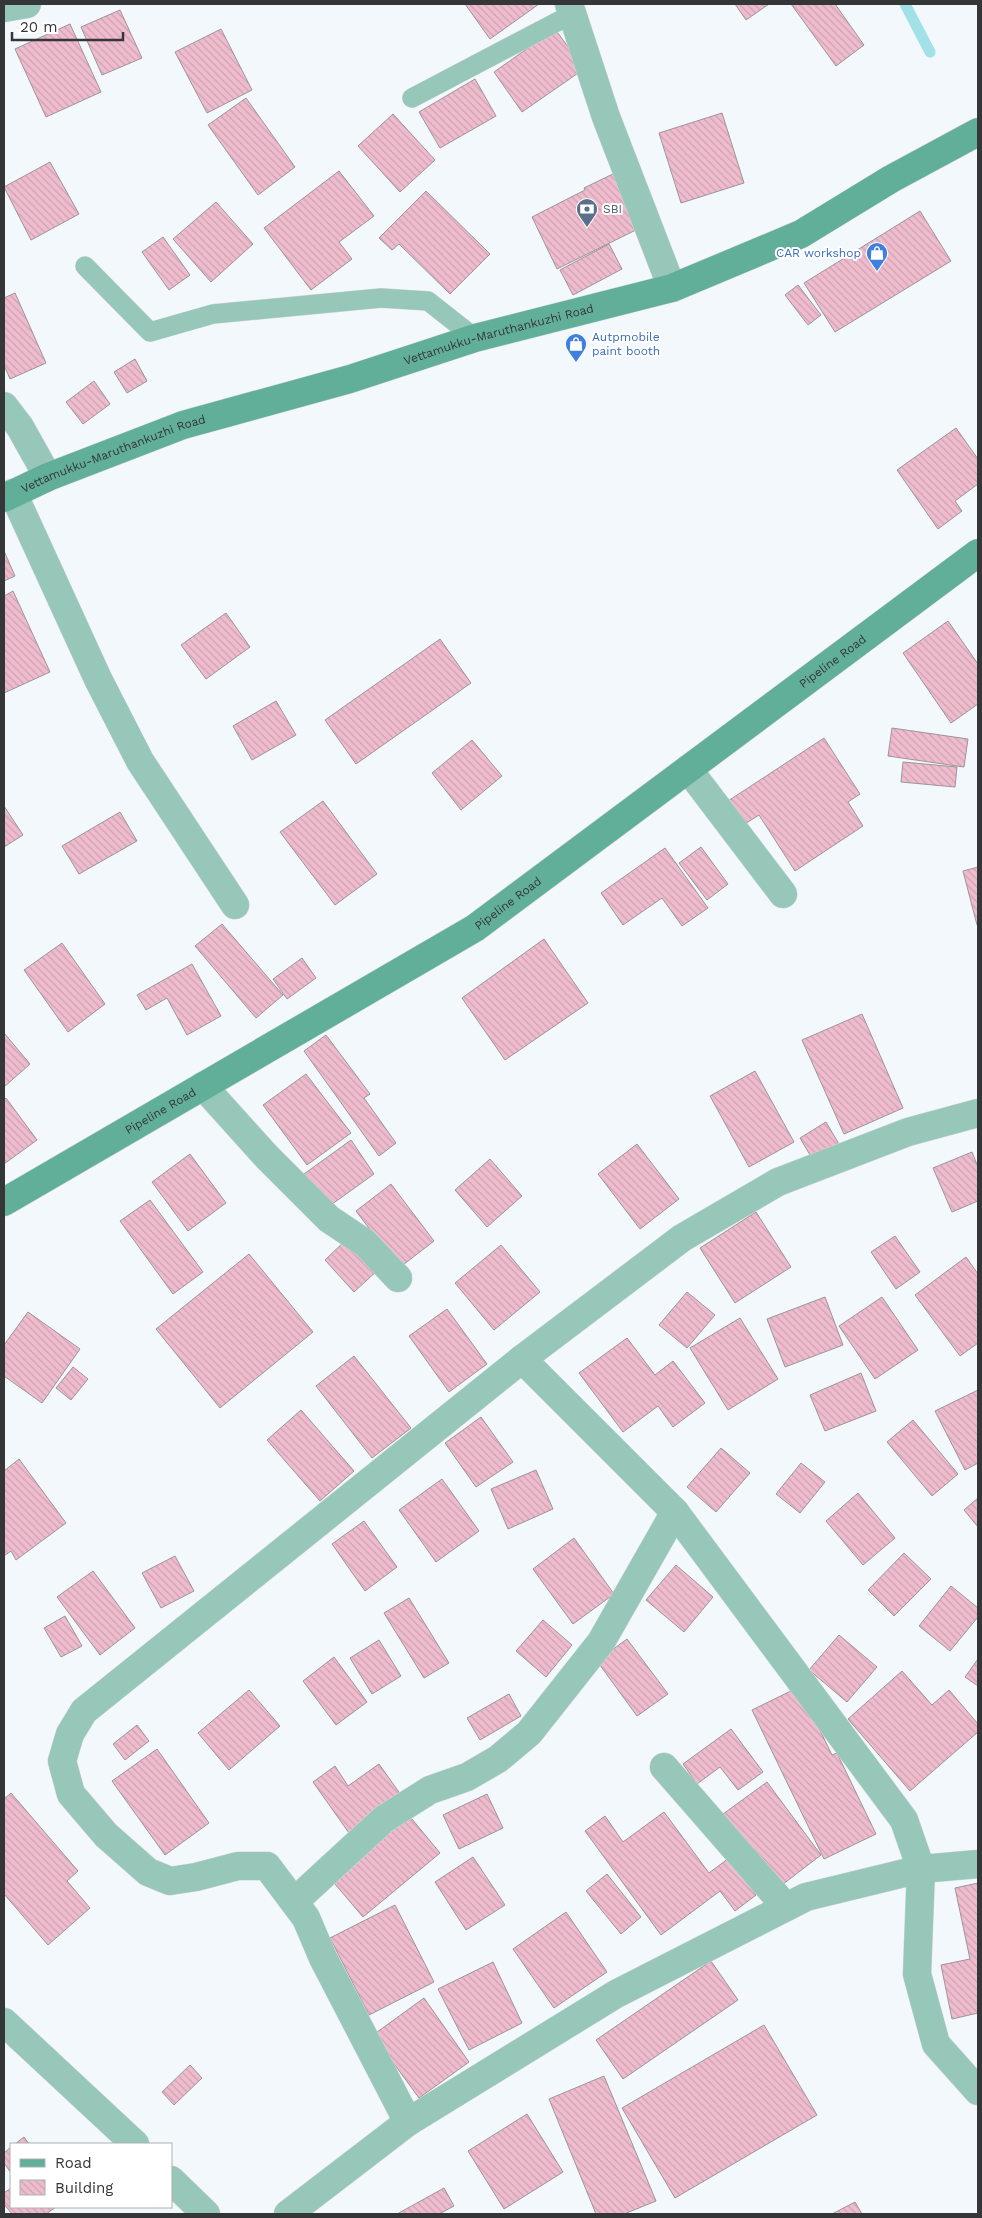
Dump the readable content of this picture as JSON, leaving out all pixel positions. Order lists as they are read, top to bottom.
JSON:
{
  "streets": {
    "main road": ["Vettamukku-Maruthankuzhi Road", "Pipeline Road"]
  },
  "places": {
    "bank": ["SBI"],
    "shop": ["CAR workshop", "Autpmobile paint booth"]
  },
  "legend": ["Road", "Building"],
  "scale_bar": "20 m"
}
